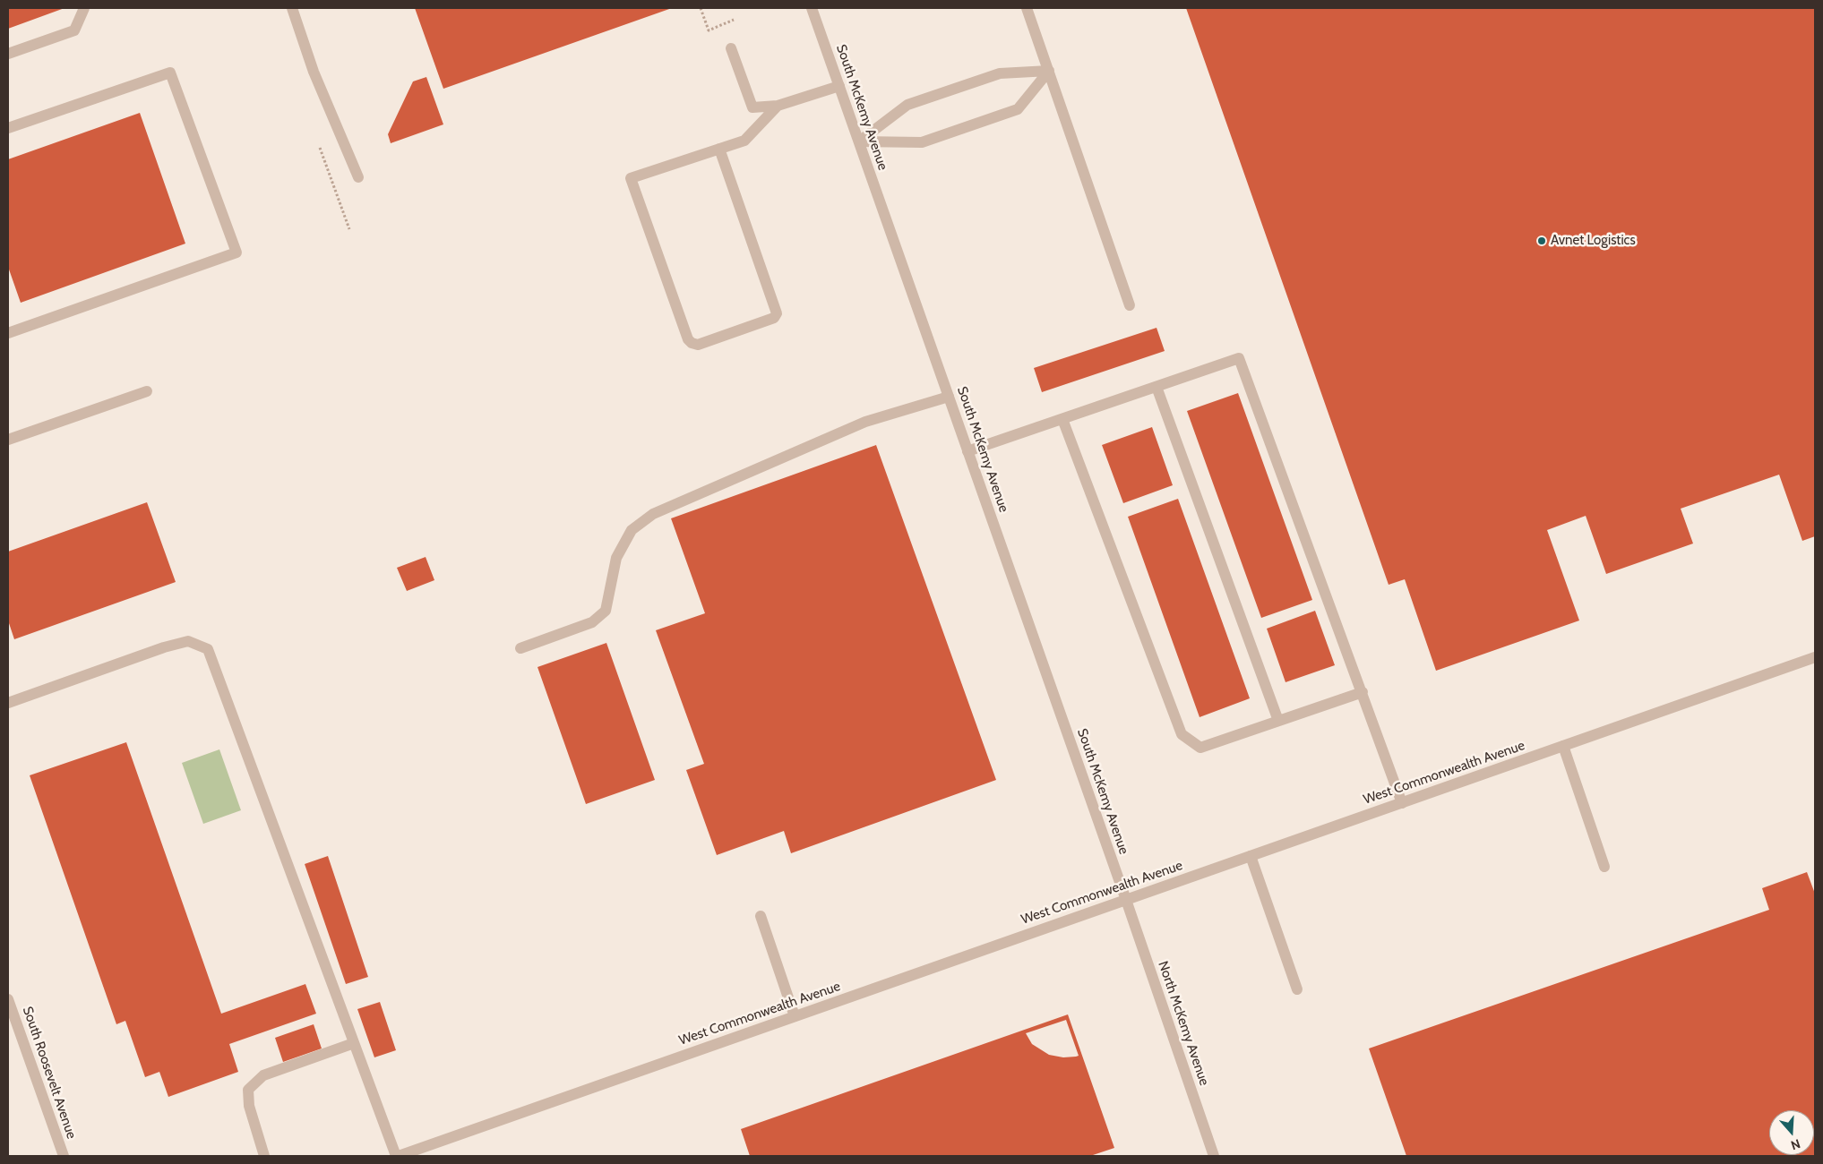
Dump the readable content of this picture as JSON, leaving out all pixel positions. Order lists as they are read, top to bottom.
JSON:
{
  "streets": {
    "street": [
      "South McKemy Avenue",
      "West Commonwealth Avenue",
      "North McKemy Avenue",
      "South Roosevelt Avenue"
    ]
  },
  "crossings": [
    ["South McKemy Avenue", "West Commonwealth Avenue"],
    ["South McKemy Avenue", "North McKemy Avenue"],
    ["West Commonwealth Avenue", "North McKemy Avenue"]
  ],
  "places": ["Avnet Logistics"],
  "north": "bottom"
}
